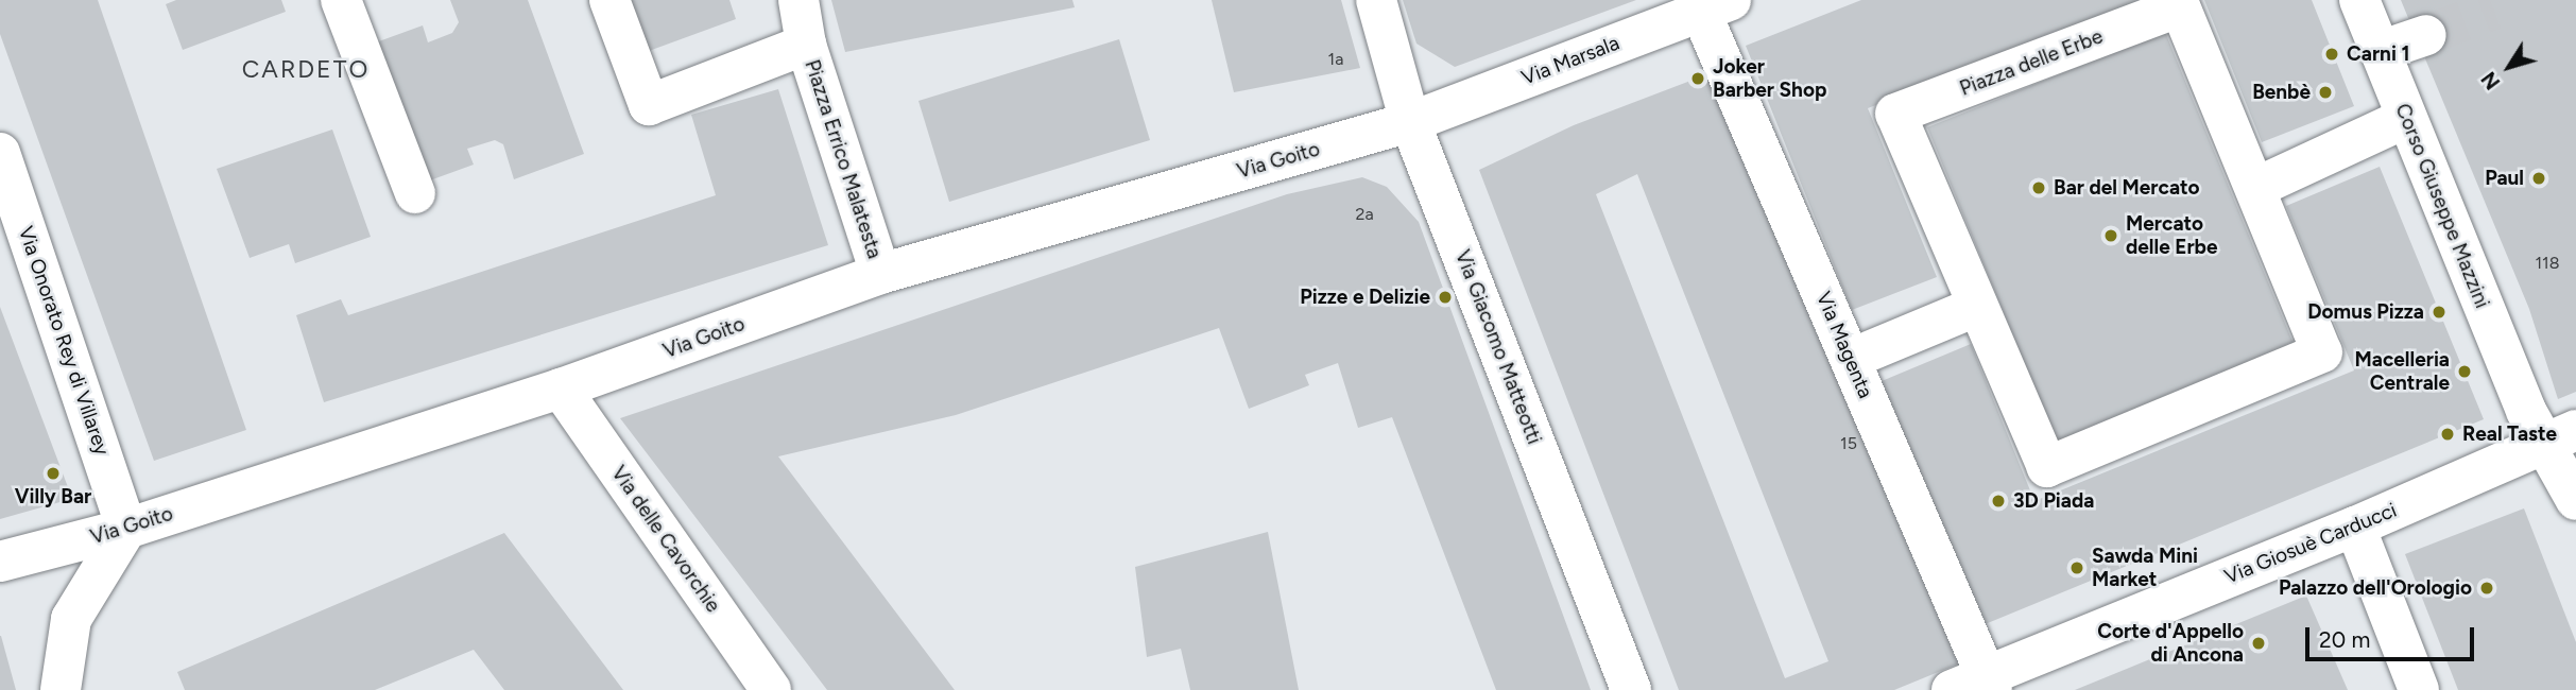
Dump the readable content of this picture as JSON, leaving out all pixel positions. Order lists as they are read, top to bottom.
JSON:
{
  "streets": {
    "street": [
      "Via Marsala",
      "Piazza delle Erbe",
      "Piazza Errico Malatesta",
      "Via Goito",
      "Corso Giuseppe Mazzini",
      "Via Onorato Rey di Villarey",
      "Via Magenta",
      "Via Giacomo Matteotti",
      "Via delle Cavorchie",
      "Via Giosuè Carducci"
    ]
  },
  "crossings": [
    ["Via Marsala", "Via Goito"],
    ["Via Marsala", "Via Magenta"],
    ["Via Marsala", "Via Giacomo Matteotti"],
    ["Piazza Errico Malatesta", "Via Goito"],
    ["Via Goito", "Via Onorato Rey di Villarey"],
    ["Via Goito", "Via Giacomo Matteotti"],
    ["Via Goito", "Via delle Cavorchie"],
    ["Corso Giuseppe Mazzini", "Via Giosuè Carducci"],
    ["Via Magenta", "Via Giosuè Carducci"]
  ],
  "districts": ["CARDETO"],
  "places": [
    "Carni 1",
    "Joker Barber Shop",
    "Benbè",
    "Paul",
    "Bar del Mercato",
    "Mercato delle Erbe",
    "Pizze e Delizie",
    "Domus Pizza",
    "Macelleria Centrale",
    "Real Taste",
    "Villy Bar",
    "3D Piada",
    "Sawda Mini Market",
    "Palazzo dell'Orologio",
    "Corte d'Appello di Ancona"
  ],
  "house_numbers": [
    "1a",
    "2a",
    "118",
    "15"
  ],
  "scale_bar": "20 m",
  "north": "bottom left"
}
